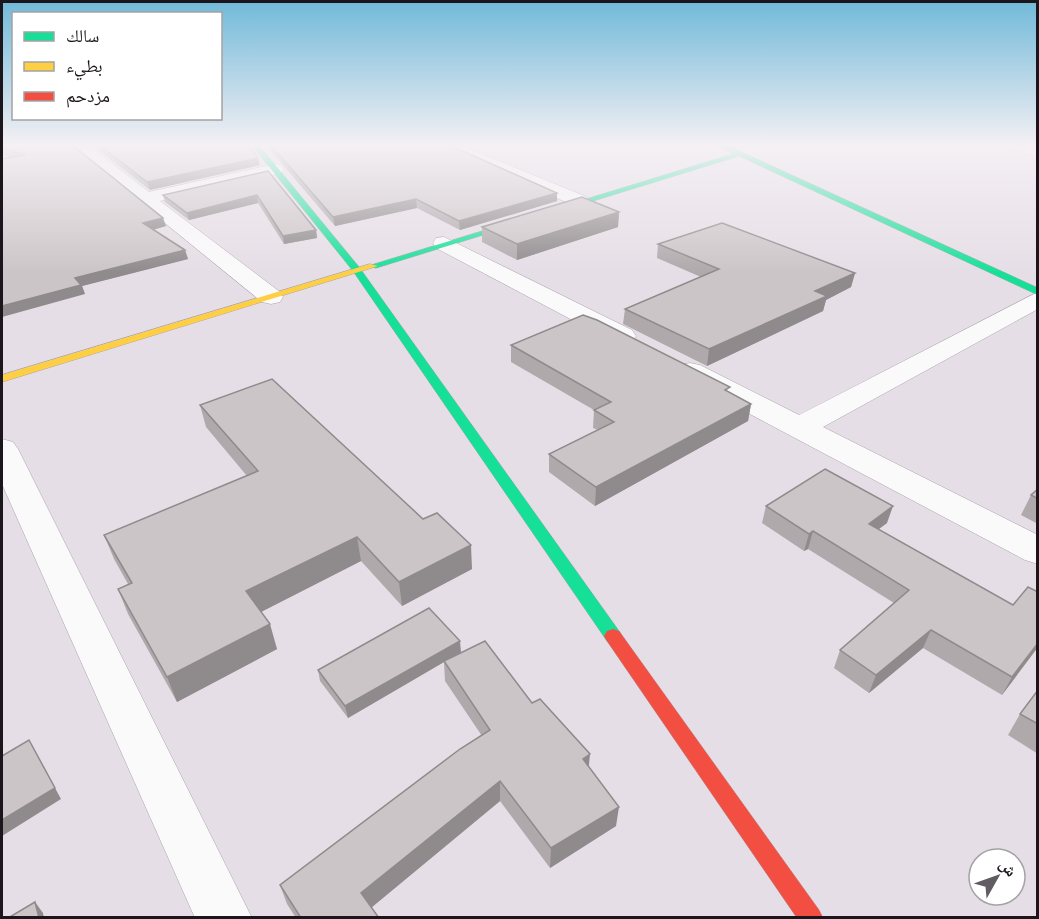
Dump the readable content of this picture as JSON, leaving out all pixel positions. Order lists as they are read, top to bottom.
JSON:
{
  "legend": ["سالك", "بطيء", "مزدحم"],
  "north": "top right"
}
